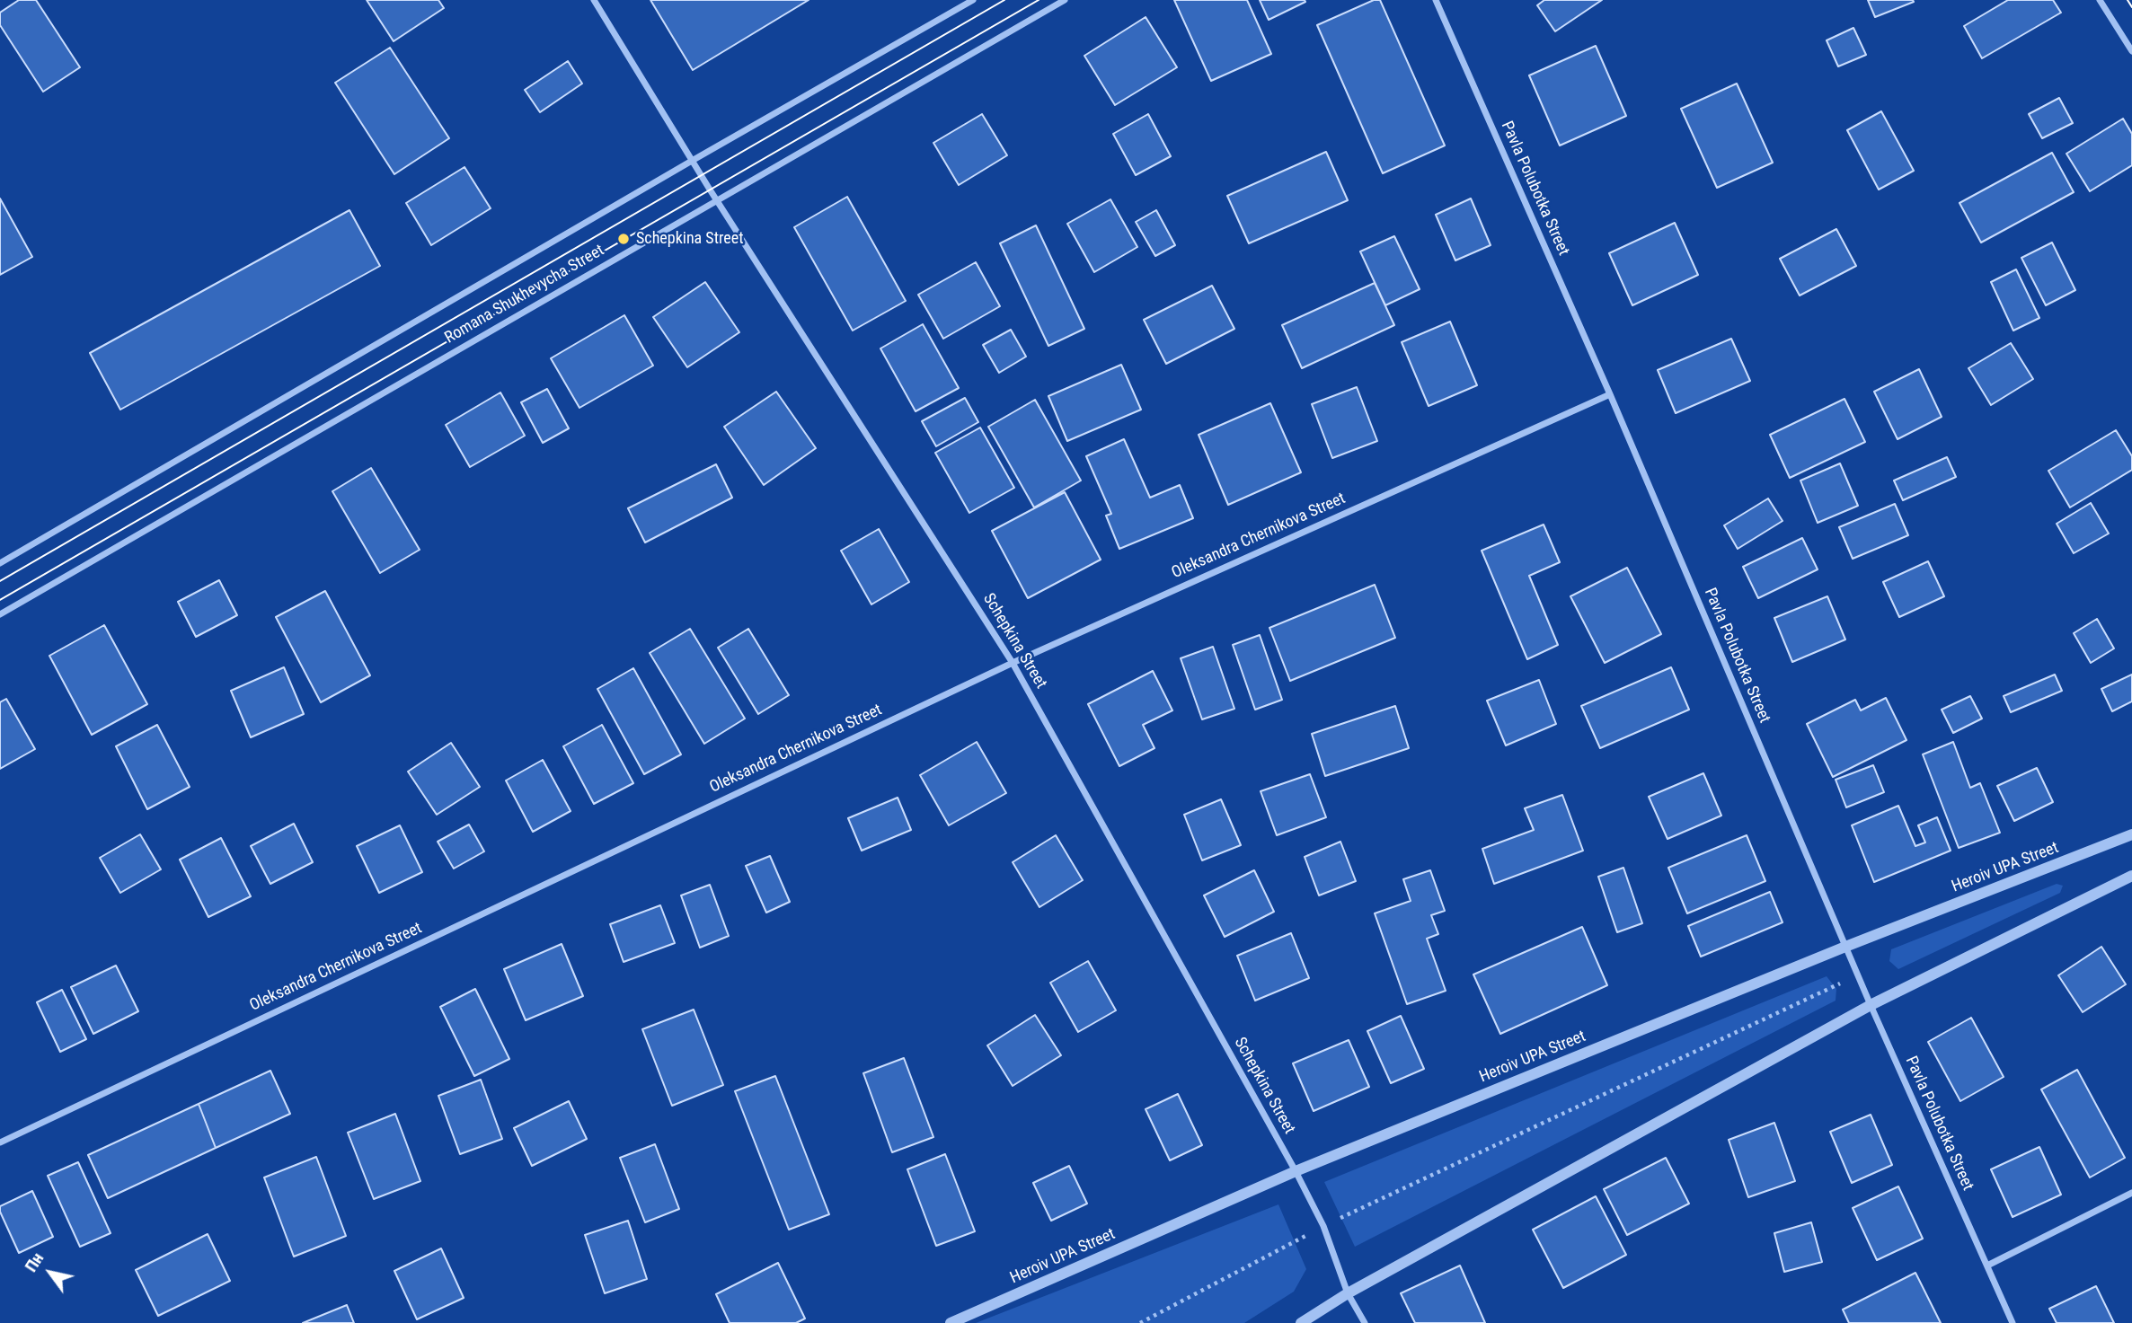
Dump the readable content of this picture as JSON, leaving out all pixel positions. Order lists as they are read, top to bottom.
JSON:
{
  "streets": {
    "street": [
      "Pavla Polubotka Street",
      "Romana Shukhevycha Street",
      "Oleksandra Chernikova Street",
      "Schepkina Street",
      "Heroiv UPA Street"
    ]
  },
  "crossings": [
    ["Pavla Polubotka Street", "Oleksandra Chernikova Street"],
    ["Pavla Polubotka Street", "Heroiv UPA Street"],
    ["Romana Shukhevycha Street", "Schepkina Street"],
    ["Oleksandra Chernikova Street", "Schepkina Street"],
    ["Schepkina Street", "Heroiv UPA Street"]
  ],
  "places": ["Schepkina Street"],
  "north": "top left"
}
